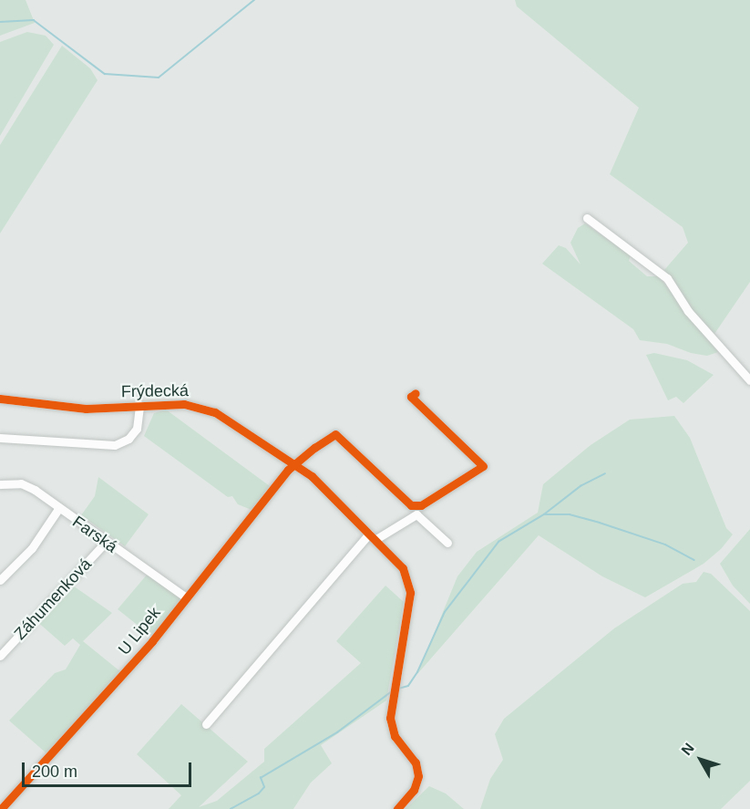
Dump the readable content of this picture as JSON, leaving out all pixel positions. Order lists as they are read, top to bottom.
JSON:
{
  "streets": {
    "street": [
      "Frýdecká",
      "Farská",
      "Záhumenková",
      "U Lipek"
    ]
  },
  "crossings": [
    ["Frýdecká", "U Lipek"],
    ["Farská", "Záhumenková"],
    ["Farská", "U Lipek"]
  ],
  "scale_bar": "200 m",
  "north": "top left"
}
